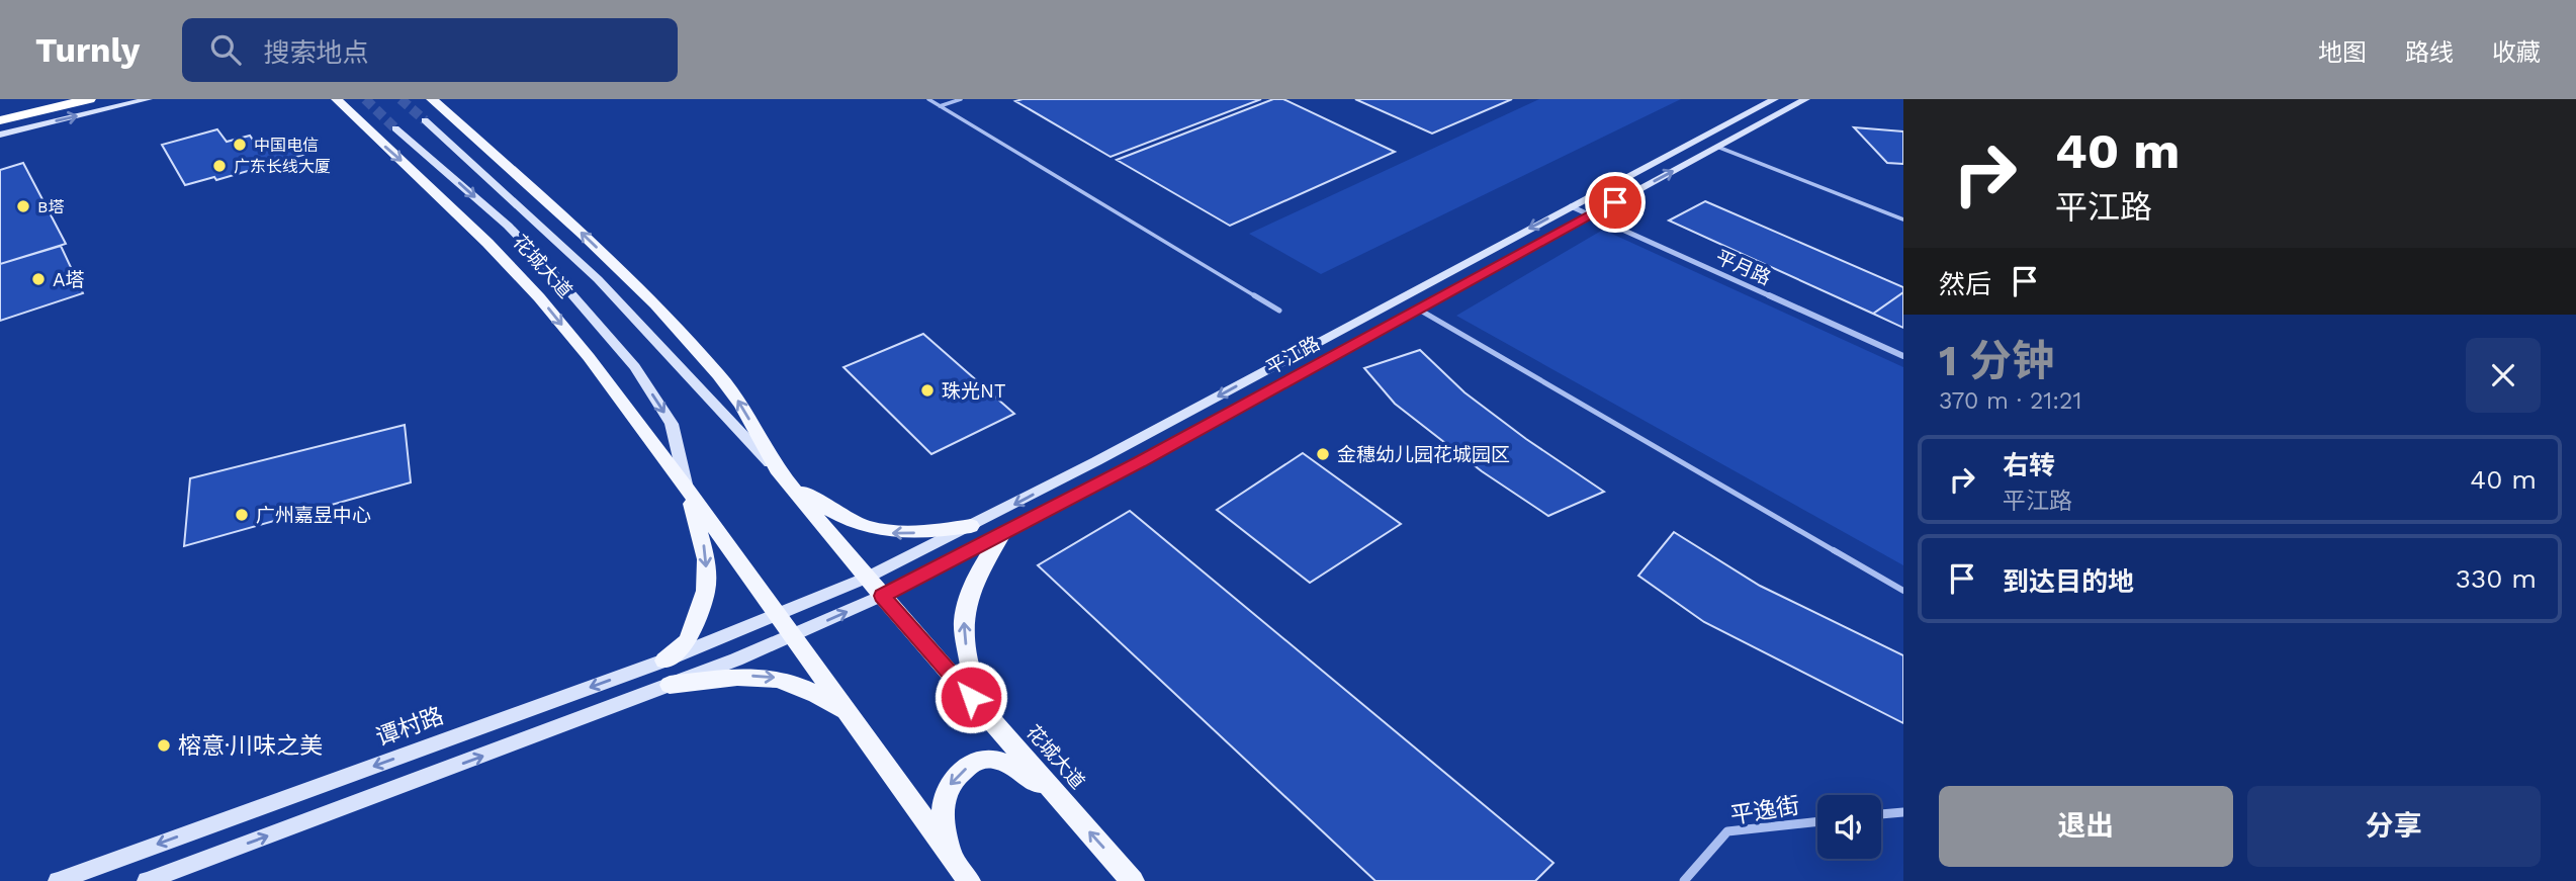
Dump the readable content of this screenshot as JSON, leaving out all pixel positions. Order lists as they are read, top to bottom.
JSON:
{
  "streets": {
    "main road": ["花城大道"],
    "street": [
      "平月路",
      "平江路",
      "谭村路",
      "平逸街"
    ]
  },
  "crossings": [
    ["花城大道", "平江路"],
    ["花城大道", "谭村路"],
    ["平月路", "平江路"],
    ["平江路", "谭村路"]
  ],
  "places": [
    "中国电信",
    "广东长线大厦",
    "B塔",
    "A塔",
    "珠光NT",
    "金穗幼儿园花城园区",
    "广州嘉昱中心",
    "榕意·川味之美"
  ],
  "page": {
    "header": "Turnly",
    "search": "搜索地点",
    "nav": ["地图", "路线", "收藏"],
    "turn": ["40 m", "平江路"],
    "then": "然后",
    "heading": ["1 分钟", "370 m · 21:21"],
    "list": [
      {
        "name": "右转",
        "note": "平江路",
        "value": "40 m"
      },
      {
        "name": "到达目的地",
        "value": "330 m"
      }
    ],
    "buttons": ["退出", "分享"]
  }
}
